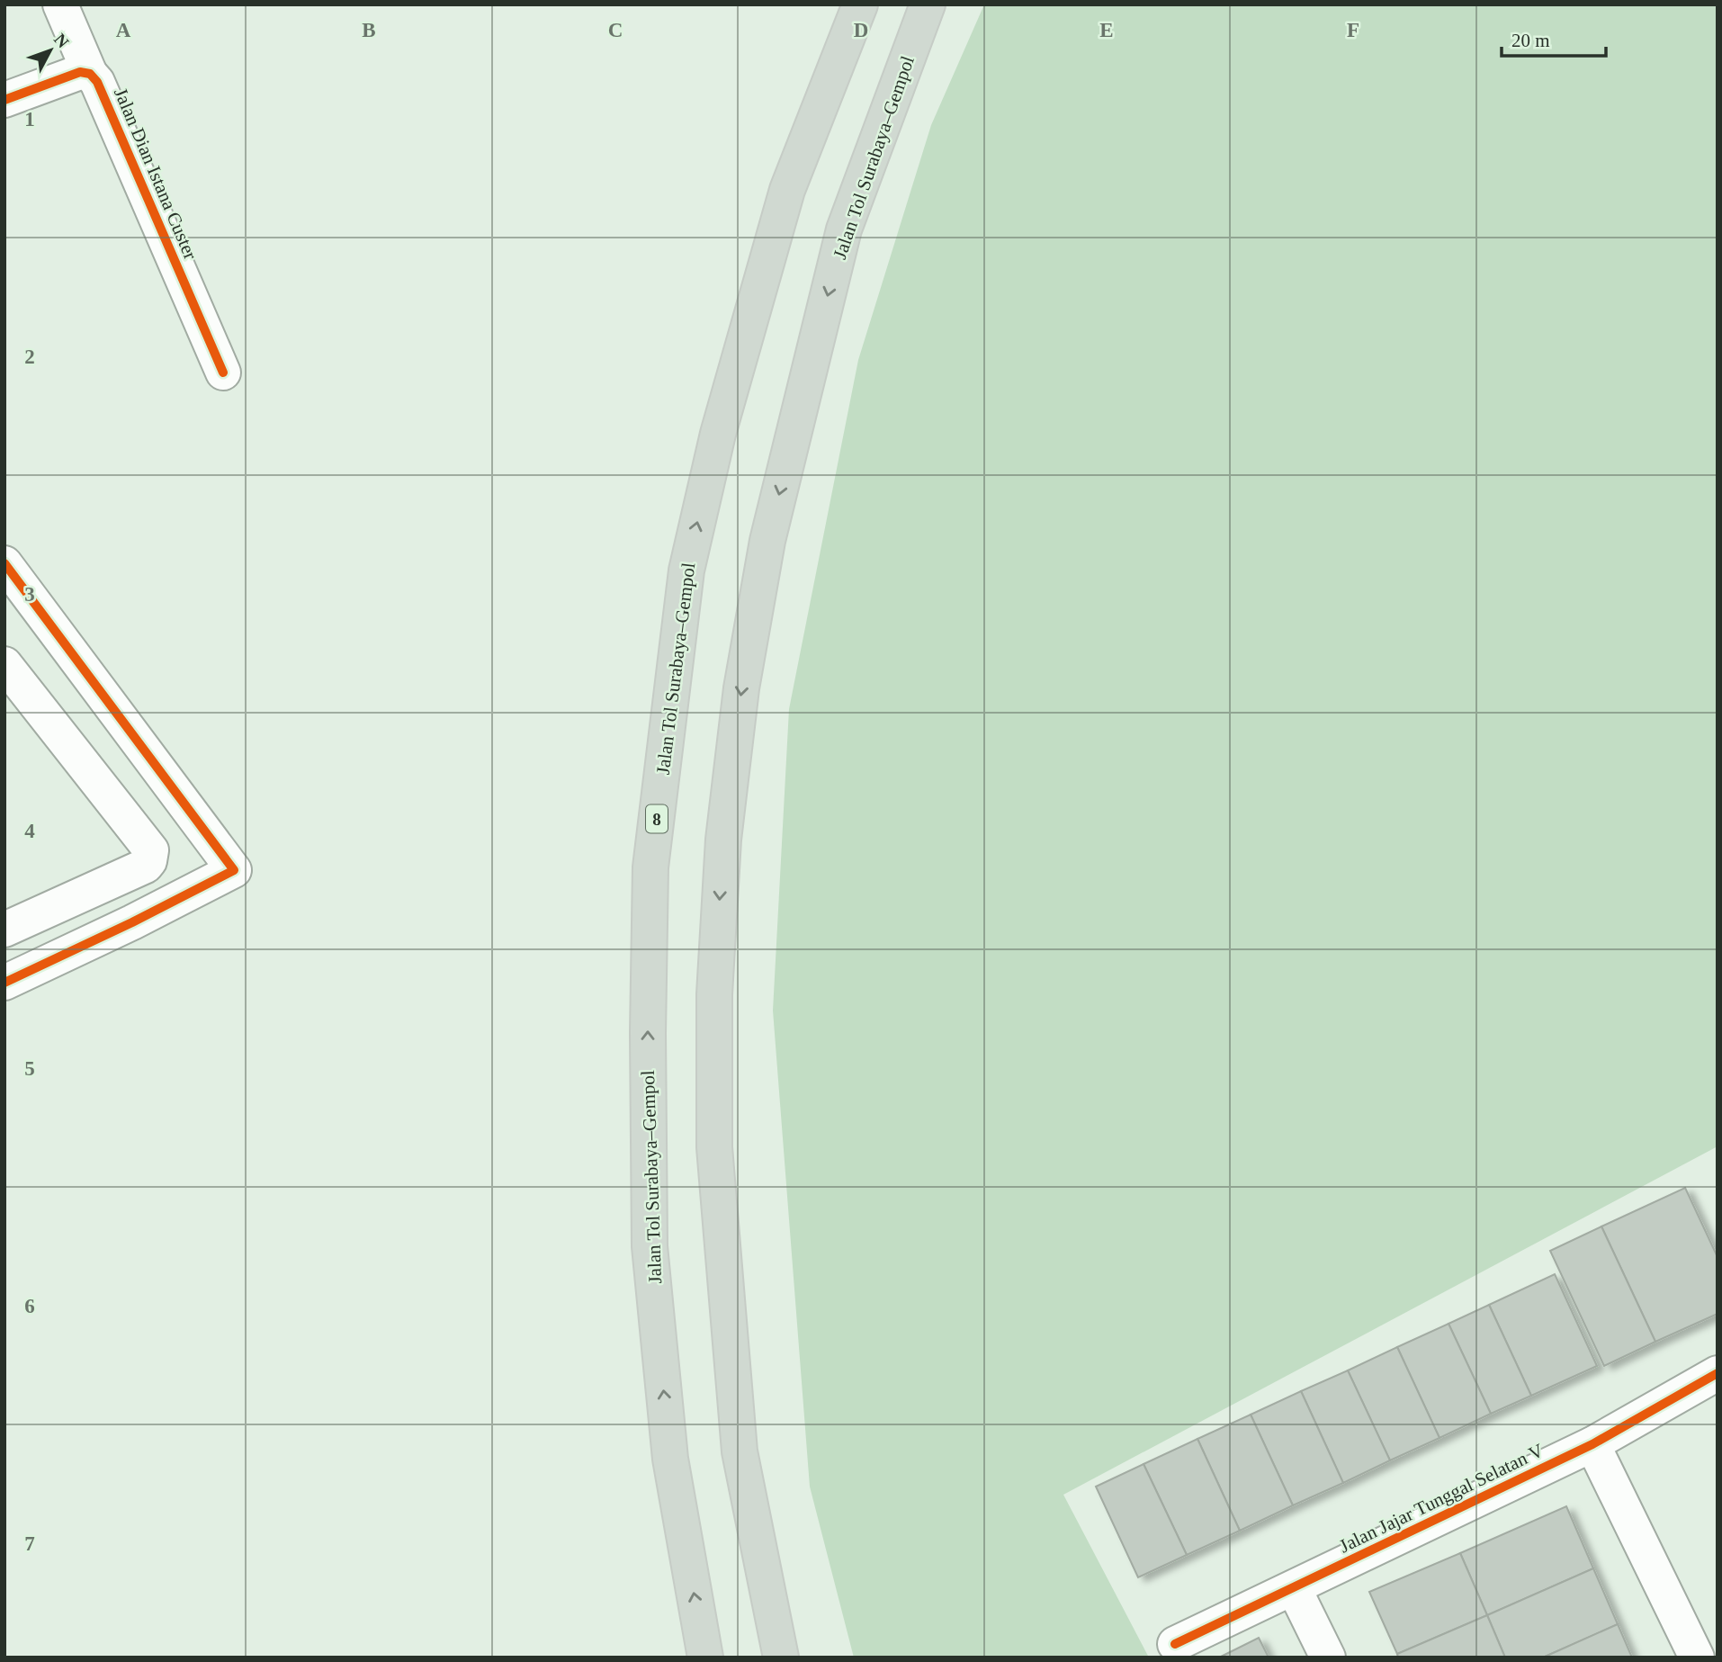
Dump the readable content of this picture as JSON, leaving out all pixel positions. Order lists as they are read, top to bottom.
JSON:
{
  "streets": {
    "highway": ["Jalan Tol Surabaya–Gempol", "8"],
    "street": ["Jalan Dian Istana Custer", "Jalan Jajar Tunggal Selatan V"]
  },
  "scale_bar": "20 m",
  "north": "top right",
  "grid": {
    "columns": [
      "A",
      "B",
      "C",
      "D",
      "E",
      "F"
    ],
    "rows": [
      "1",
      "2",
      "3",
      "4",
      "5",
      "6",
      "7"
    ]
  }
}
